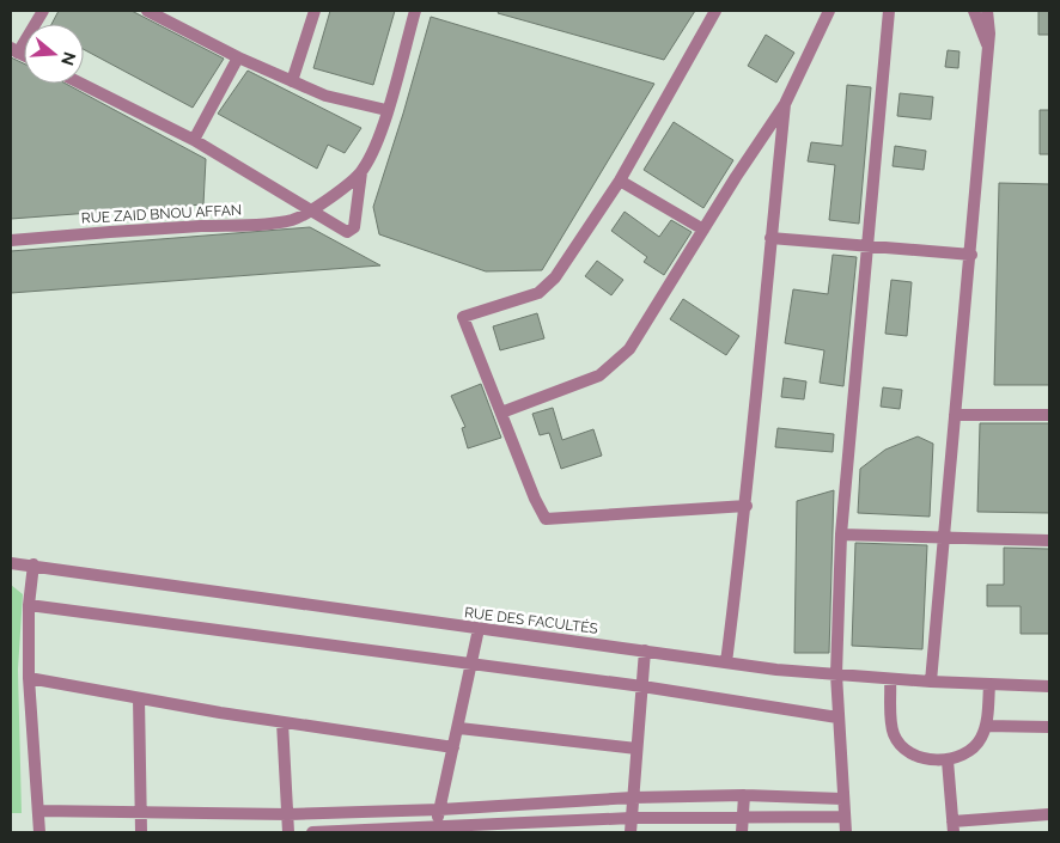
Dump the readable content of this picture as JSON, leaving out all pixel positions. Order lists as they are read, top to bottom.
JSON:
{
  "streets": {
    "street": ["RUE ZAID BNOU AFFAN", "RUE DES FACULTÉS"]
  },
  "north": "right"
}
